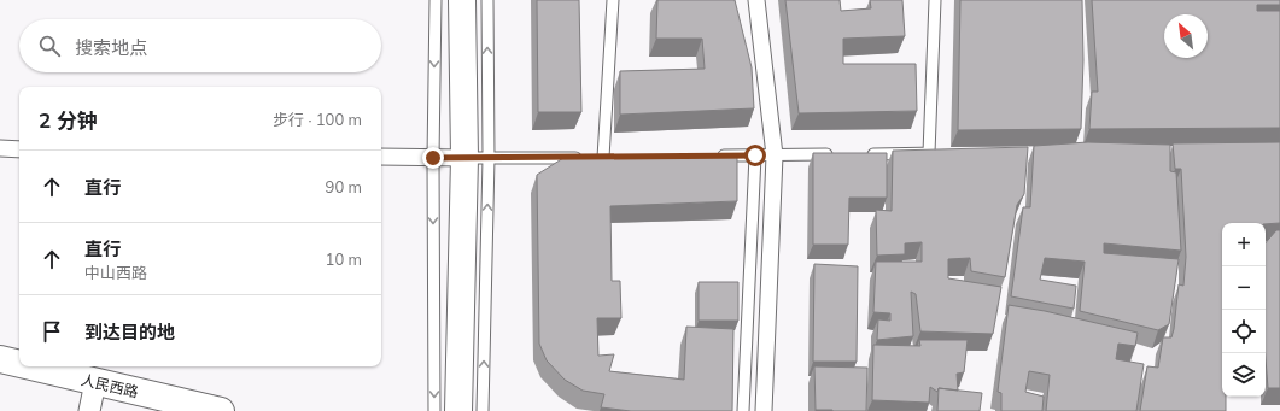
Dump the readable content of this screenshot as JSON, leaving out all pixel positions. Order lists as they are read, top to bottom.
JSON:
{
  "streets": {
    "main road": ["人民西路"]
  },
  "north": "top left",
  "page": {
    "search": "搜索地点",
    "heading": ["2 分钟", "步行 · 100 m"],
    "list": [
      ["直行", "90 m"],
      ["直行", "中山西路", "10 m"],
      "到达目的地"
    ],
    "map_buttons": ["+", "−"]
  }
}
